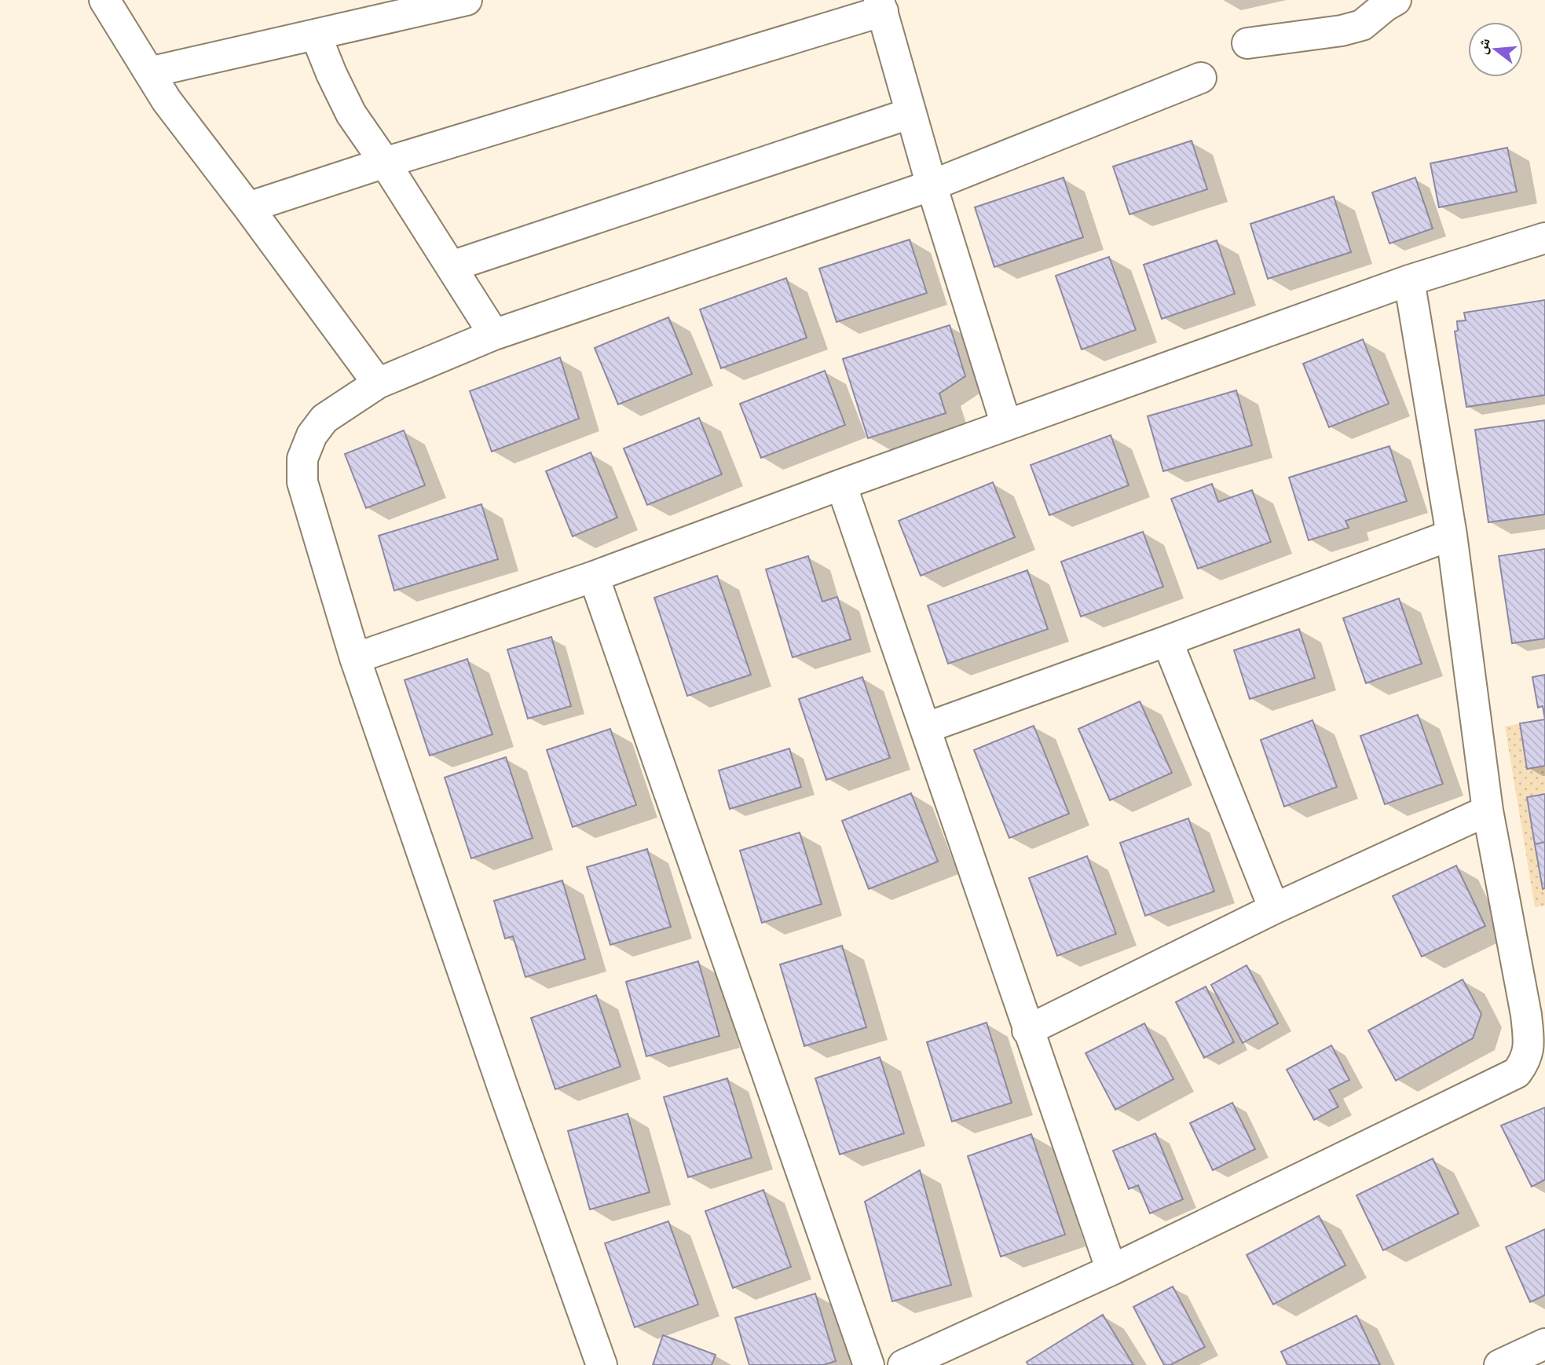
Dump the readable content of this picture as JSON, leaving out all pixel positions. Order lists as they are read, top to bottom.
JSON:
{
  "north": "left"
}
